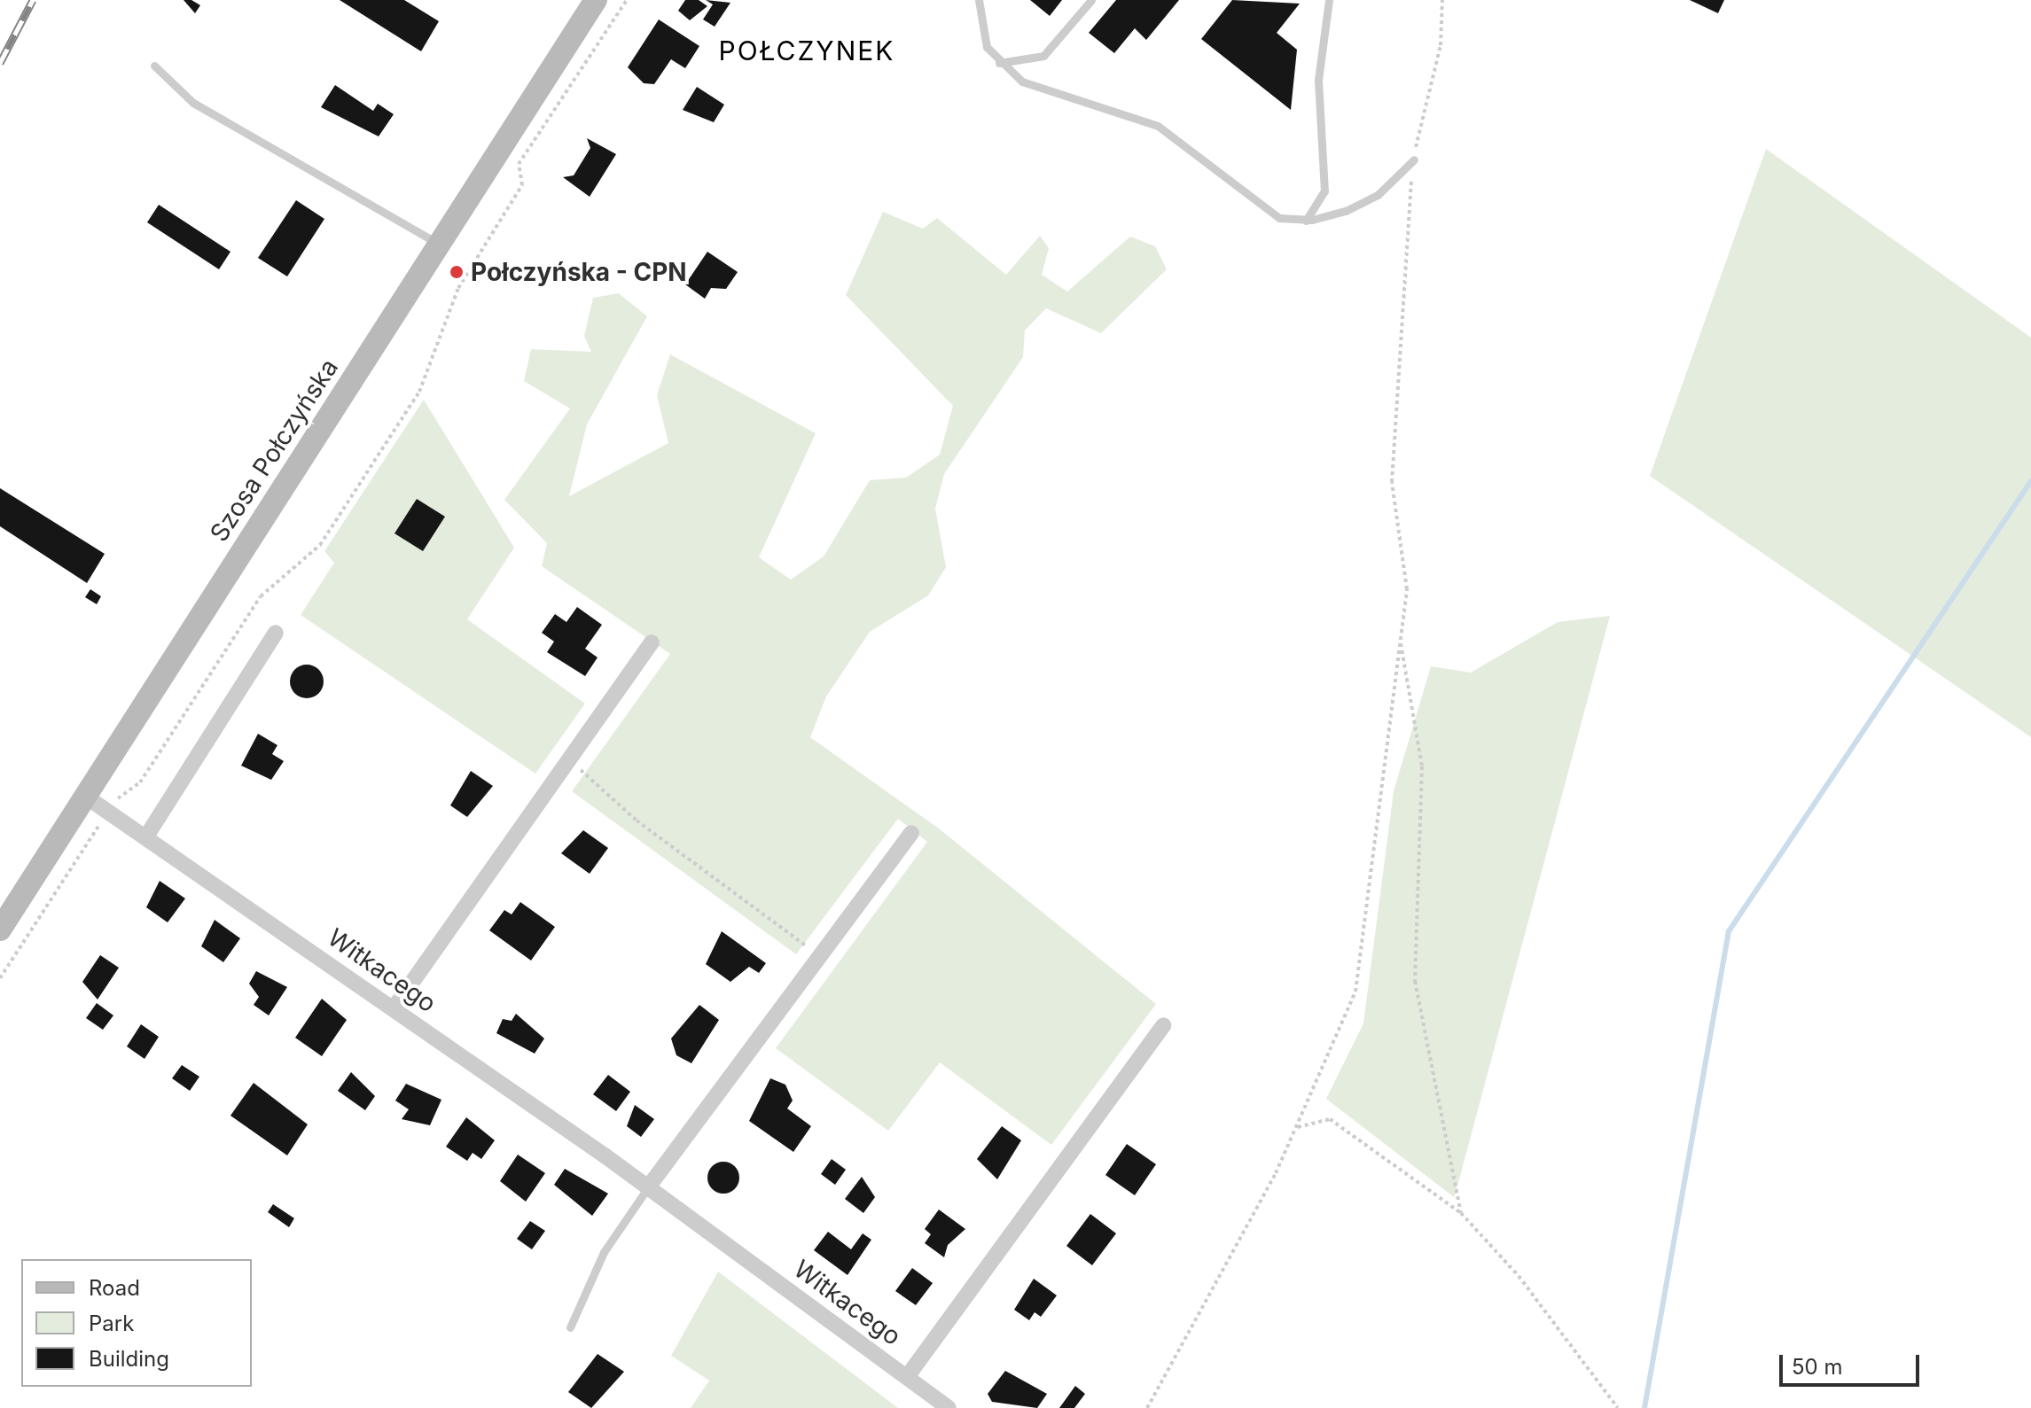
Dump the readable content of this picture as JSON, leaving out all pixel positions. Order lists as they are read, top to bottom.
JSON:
{
  "streets": {
    "main road": ["Szosa Połczyńska"],
    "street": ["Witkacego"]
  },
  "crossings": [
    ["Szosa Połczyńska", "Witkacego"]
  ],
  "districts": ["POŁCZYNEK"],
  "places": ["Połczyńska - CPN"],
  "legend": ["Road", "Park", "Building"],
  "scale_bar": "50 m"
}
